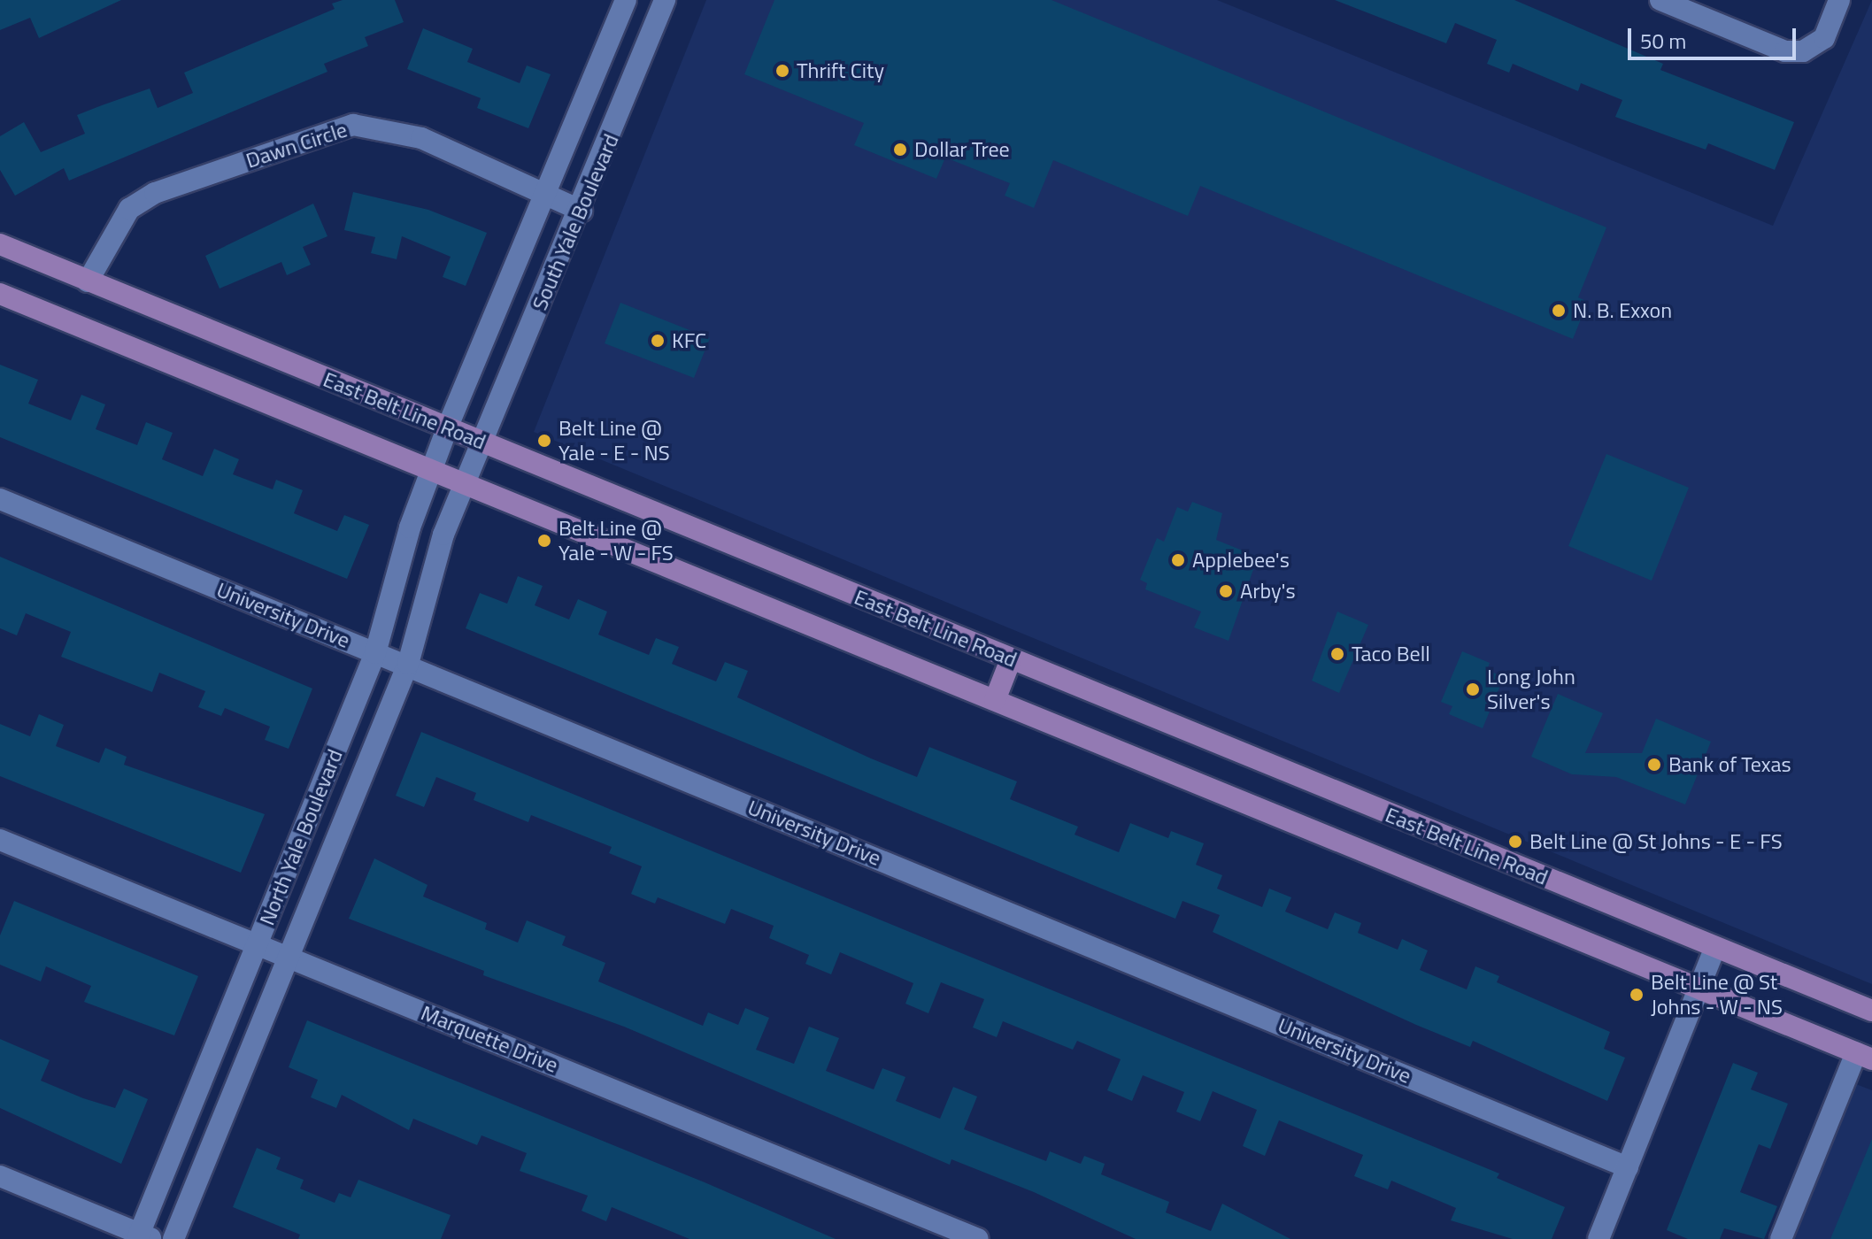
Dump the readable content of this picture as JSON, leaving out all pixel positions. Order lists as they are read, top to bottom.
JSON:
{
  "streets": {
    "main road": ["East Belt Line Road"],
    "street": [
      "Dawn Circle",
      "South Yale Boulevard",
      "University Drive",
      "North Yale Boulevard",
      "Marquette Drive"
    ]
  },
  "crossings": [
    ["Dawn Circle", "South Yale Boulevard"],
    ["Dawn Circle", "East Belt Line Road"],
    ["South Yale Boulevard", "East Belt Line Road"],
    ["South Yale Boulevard", "North Yale Boulevard"],
    ["East Belt Line Road", "North Yale Boulevard"],
    ["University Drive", "North Yale Boulevard"],
    ["North Yale Boulevard", "Marquette Drive"]
  ],
  "places": [
    "Thrift City",
    "Dollar Tree",
    "N. B. Exxon",
    "KFC",
    "Belt Line @ Yale - E - NS",
    "Belt Line @ Yale - W - FS",
    "Applebee's",
    "Arby's",
    "Taco Bell",
    "Long John Silver's",
    "Bank of Texas",
    "Belt Line @ St Johns - E - FS",
    "Belt Line @ St Johns - W - NS"
  ],
  "scale_bar": "50 m"
}
